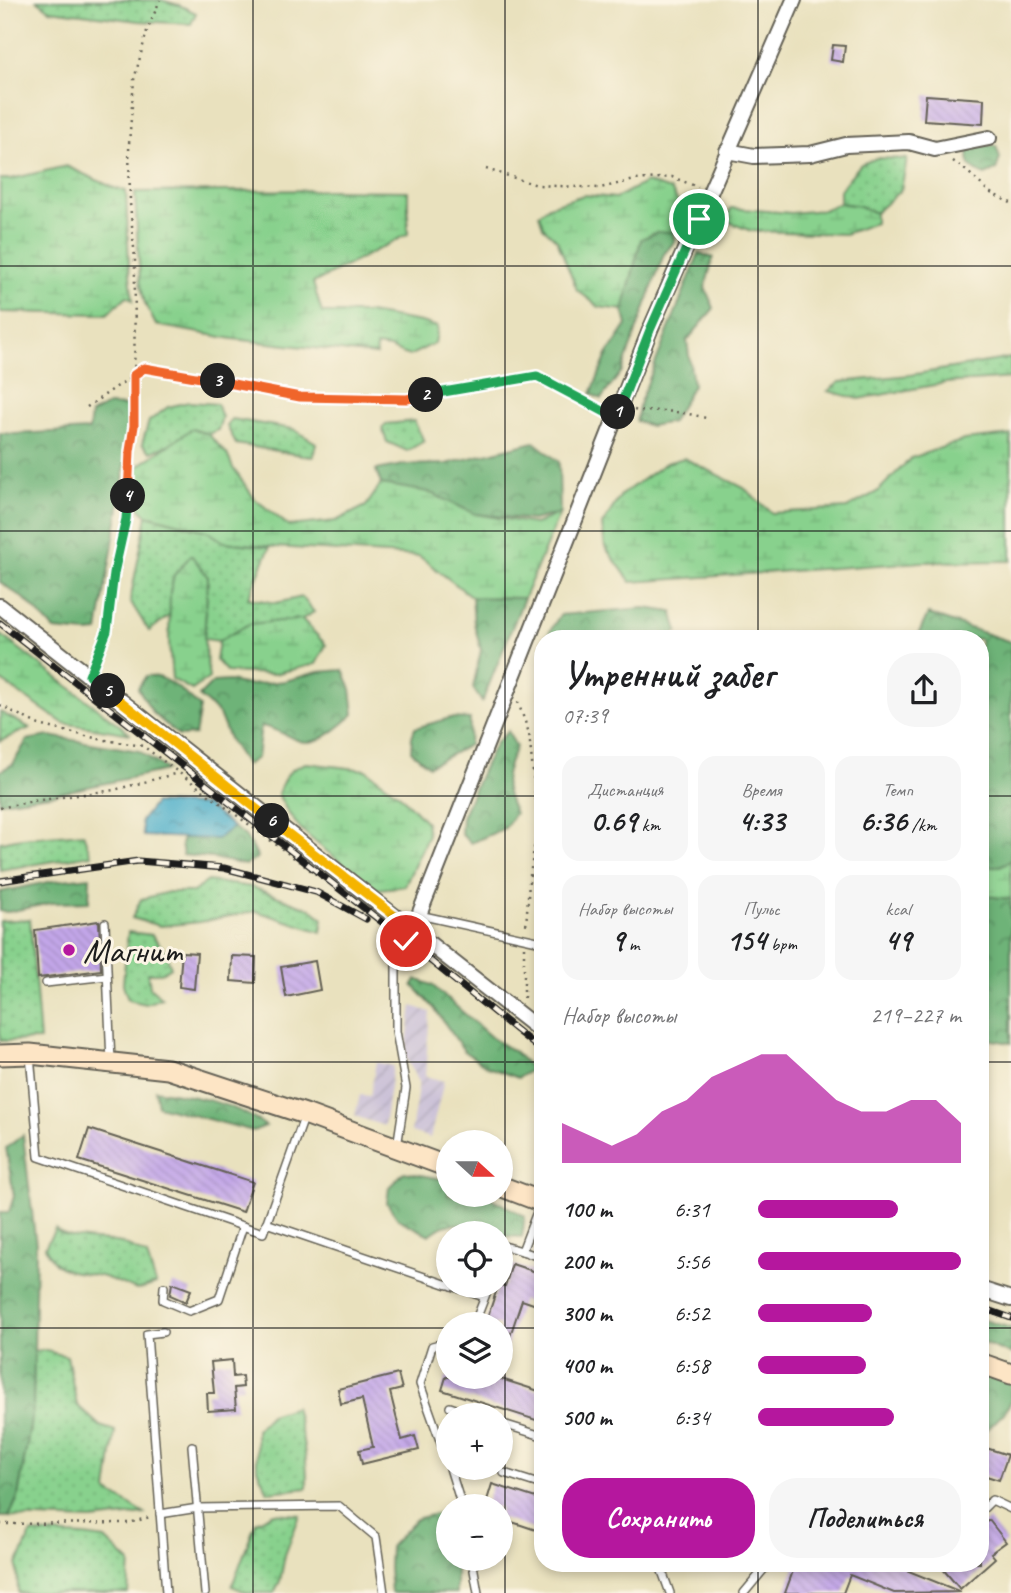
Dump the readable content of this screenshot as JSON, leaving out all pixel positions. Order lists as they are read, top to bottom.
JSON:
{
  "places": ["Магнит"],
  "north": "right",
  "page": {
    "pins": [
      "3",
      "2",
      "1",
      "4",
      "5",
      "6"
    ],
    "heading": ["Утренний забег", "07:39"],
    "stats": [
      ["Дистанция", "0.69 km"],
      ["Время", "4:33"],
      ["Темп", "6:36 /km"],
      ["Набор высоты", "9 m"],
      ["Пульс", "154 bpm"],
      ["kcal", "49"]
    ],
    "chart": ["Набор высоты", "219–227 m"],
    "map_buttons": ["+", "−"],
    "list": [
      {
        "name": "100 m",
        "note": "6:31"
      },
      {
        "name": "200 m",
        "note": "5:56"
      },
      {
        "name": "300 m",
        "note": "6:52"
      },
      {
        "name": "400 m",
        "note": "6:58"
      },
      {
        "name": "500 m",
        "note": "6:34"
      }
    ],
    "buttons": ["Сохранить", "Поделиться"]
  }
}
